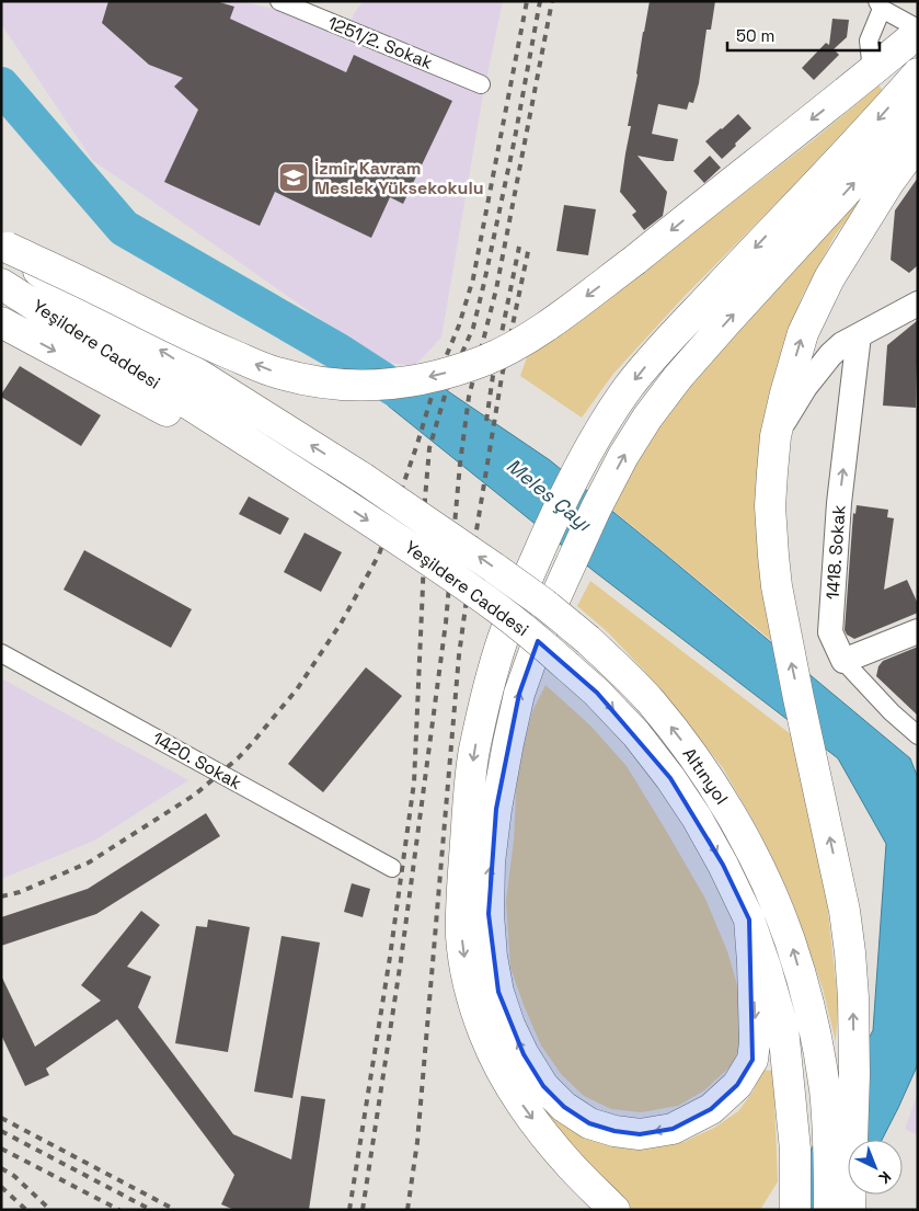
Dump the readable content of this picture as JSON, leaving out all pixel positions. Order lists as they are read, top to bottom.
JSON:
{
  "streets": {
    "highway": ["Yeşildere Caddesi", "Altınyol"],
    "street": ["1251/2. Sokak", "1418. Sokak", "1420. Sokak"]
  },
  "crossings": [
    ["Yeşildere Caddesi", "Altınyol"]
  ],
  "one_way": ["1418. Sokak", "Altınyol"],
  "water": ["Meles Çayı"],
  "places": {
    "school or university": ["İzmir Kavram Meslek Yüksekokulu"]
  },
  "scale_bar": "50 m",
  "north": "bottom right"
}
